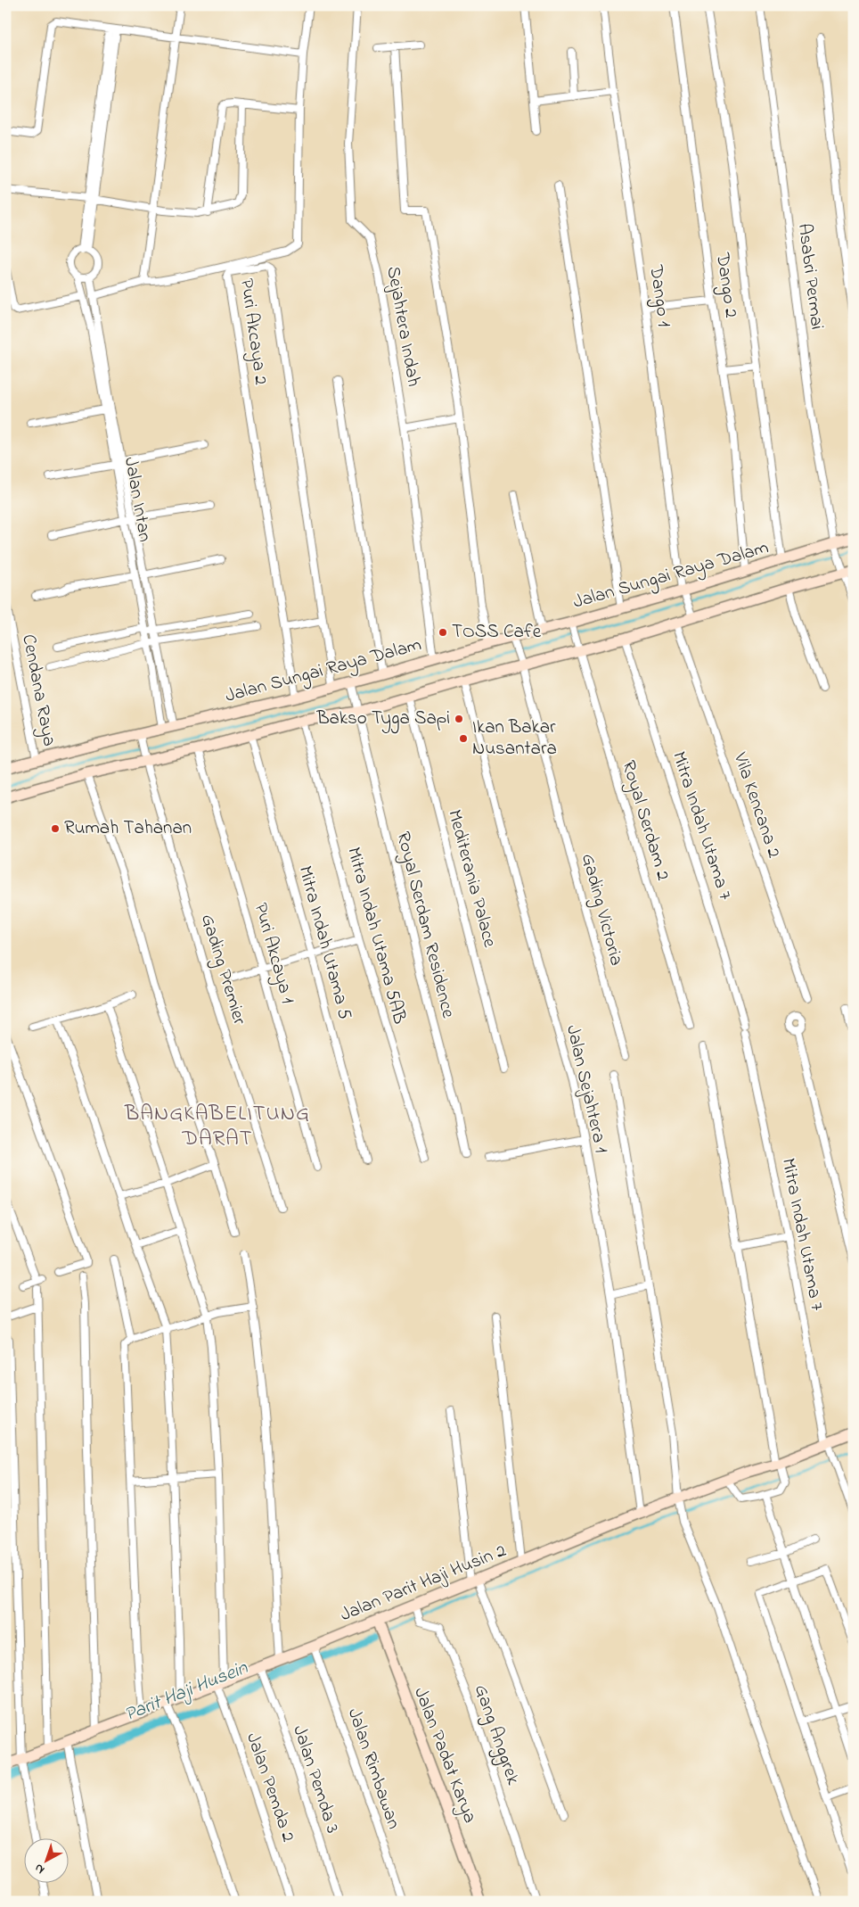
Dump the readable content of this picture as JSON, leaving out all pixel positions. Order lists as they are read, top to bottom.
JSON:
{
  "streets": {
    "street": [
      "Asabri Permai",
      "Dango 2",
      "Dango 1",
      "Sejahtera Indah",
      "Puri Akcaya 2",
      "Jalan Intan",
      "Jalan Sungai Raya Dalam",
      "Cendana Raya",
      "Vila Kencana 2",
      "Royal Serdam 2",
      "Mitra Indah Utama 7",
      "Mediterania Palace",
      "Gading Victoria",
      "Royal Serdam Residence",
      "Mitra Indah Utama 5AB",
      "Mitra Indah Utama 5",
      "Puri Akcaya 1",
      "Gading Premier",
      "Jalan Sejahtera 1",
      "Jalan Parit Haji Husin 2",
      "Gang Anggrek",
      "Jalan Padat Karya",
      "Jalan Rimbawan",
      "Jalan Pemda 3",
      "Jalan Pemda 2"
    ]
  },
  "crossings": [
    ["Asabri Permai", "Jalan Sungai Raya Dalam"],
    ["Dango 2", "Jalan Sungai Raya Dalam"],
    ["Dango 1", "Jalan Sungai Raya Dalam"],
    ["Sejahtera Indah", "Jalan Sungai Raya Dalam"],
    ["Puri Akcaya 2", "Jalan Sungai Raya Dalam"],
    ["Jalan Intan", "Jalan Sungai Raya Dalam"],
    ["Jalan Sungai Raya Dalam", "Cendana Raya"],
    ["Jalan Sungai Raya Dalam", "Royal Serdam 2"],
    ["Jalan Sungai Raya Dalam", "Gading Victoria"],
    ["Jalan Sungai Raya Dalam", "Royal Serdam Residence"],
    ["Jalan Sungai Raya Dalam", "Gading Premier"],
    ["Mitra Indah Utama 7", "Jalan Parit Haji Husin 2"],
    ["Jalan Sejahtera 1", "Jalan Parit Haji Husin 2"],
    ["Jalan Parit Haji Husin 2", "Gang Anggrek"],
    ["Jalan Parit Haji Husin 2", "Jalan Padat Karya"],
    ["Jalan Parit Haji Husin 2", "Jalan Rimbawan"],
    ["Jalan Parit Haji Husin 2", "Jalan Pemda 3"],
    ["Jalan Parit Haji Husin 2", "Jalan Pemda 2"]
  ],
  "districts": ["BANGKABELITUNG DARAT"],
  "water": ["Parit Haji Husein"],
  "places": [
    "TOSS Cafe",
    "Bakso Tyga Sapi",
    "Ikan Bakar Nusantara",
    "Rumah Tahanan"
  ],
  "north": "bottom left"
}
